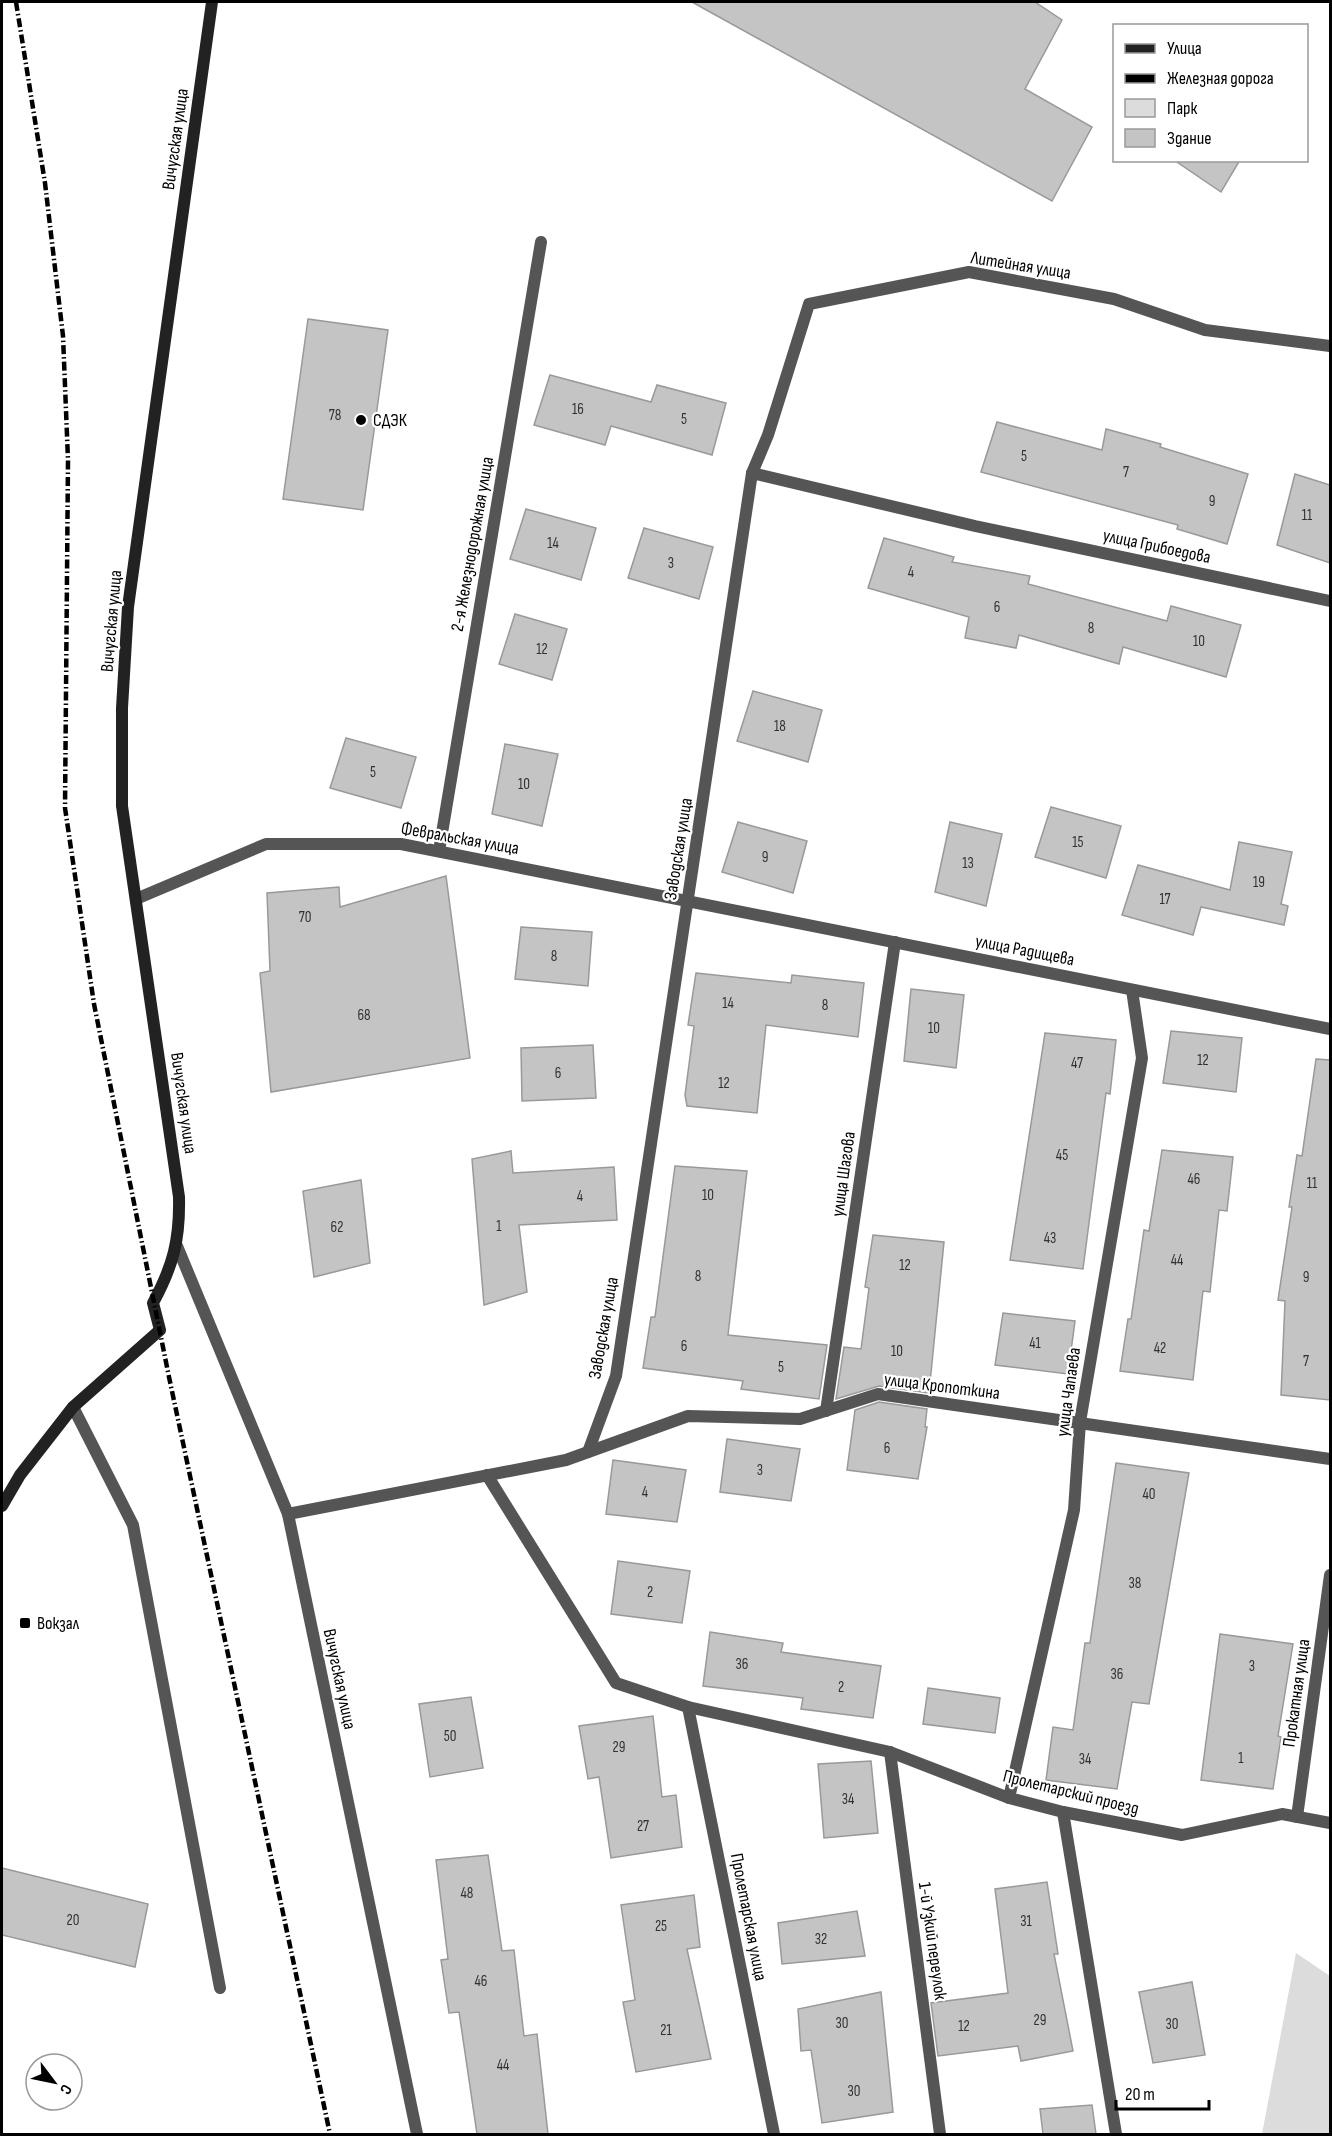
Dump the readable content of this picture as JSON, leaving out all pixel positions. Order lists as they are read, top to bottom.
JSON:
{
  "streets": {
    "main road": ["Вичугская улица"],
    "street": [
      "Литейная улица",
      "2-я Железнодорожная улица",
      "улица Грибоедова",
      "Февральская улица",
      "Заводская улица",
      "улица Радищева",
      "улица Шагова",
      "улица Кропоткина",
      "улица Чапаева",
      "Прокатная улица",
      "Пролетарский проезд",
      "Пролетарская улица",
      "1-й Узкий переулок"
    ]
  },
  "crossings": [
    ["Вичугская улица", "Февральская улица"],
    ["Вичугская улица", "улица Кропоткина"],
    ["Литейная улица", "улица Грибоедова"],
    ["Литейная улица", "Заводская улица"],
    ["2-я Железнодорожная улица", "Февральская улица"],
    ["улица Грибоедова", "Заводская улица"],
    ["Февральская улица", "Заводская улица"],
    ["Февральская улица", "улица Радищева"],
    ["Заводская улица", "улица Кропоткина"],
    ["улица Радищева", "улица Шагова"],
    ["улица Радищева", "улица Чапаева"],
    ["улица Шагова", "улица Кропоткина"],
    ["улица Кропоткина", "улица Чапаева"],
    ["улица Кропоткина", "Пролетарский проезд"],
    ["улица Чапаева", "Пролетарский проезд"],
    ["Прокатная улица", "Пролетарский проезд"],
    ["Пролетарский проезд", "Пролетарская улица"],
    ["Пролетарский проезд", "1-й Узкий переулок"]
  ],
  "places": {
    "other": ["СДЭК"],
    "transit": ["Вокзал"]
  },
  "house_numbers": [
    "16",
    "78",
    "5",
    "5",
    "7",
    "9",
    "11",
    "14",
    "3",
    "4",
    "6",
    "8",
    "10",
    "12",
    "18",
    "5",
    "10",
    "15",
    "9",
    "13",
    "19",
    "17",
    "70",
    "8",
    "14",
    "8",
    "68",
    "10",
    "12",
    "47",
    "6",
    "12",
    "45",
    "46",
    "11",
    "10",
    "4",
    "1",
    "62",
    "43",
    "44",
    "12",
    "8",
    "9",
    "41",
    "6",
    "42",
    "10",
    "7",
    "5",
    "6",
    "3",
    "4",
    "40",
    "38",
    "2",
    "36",
    "3",
    "36",
    "2",
    "50",
    "29",
    "1",
    "34",
    "34",
    "27",
    "48",
    "20",
    "31",
    "25",
    "32",
    "46",
    "29",
    "30",
    "30",
    "12",
    "21",
    "44",
    "30"
  ],
  "legend": [
    "Улица",
    "Железная дорога",
    "Парк",
    "Здание"
  ],
  "scale_bar": "20 m",
  "north": "bottom right"
}
